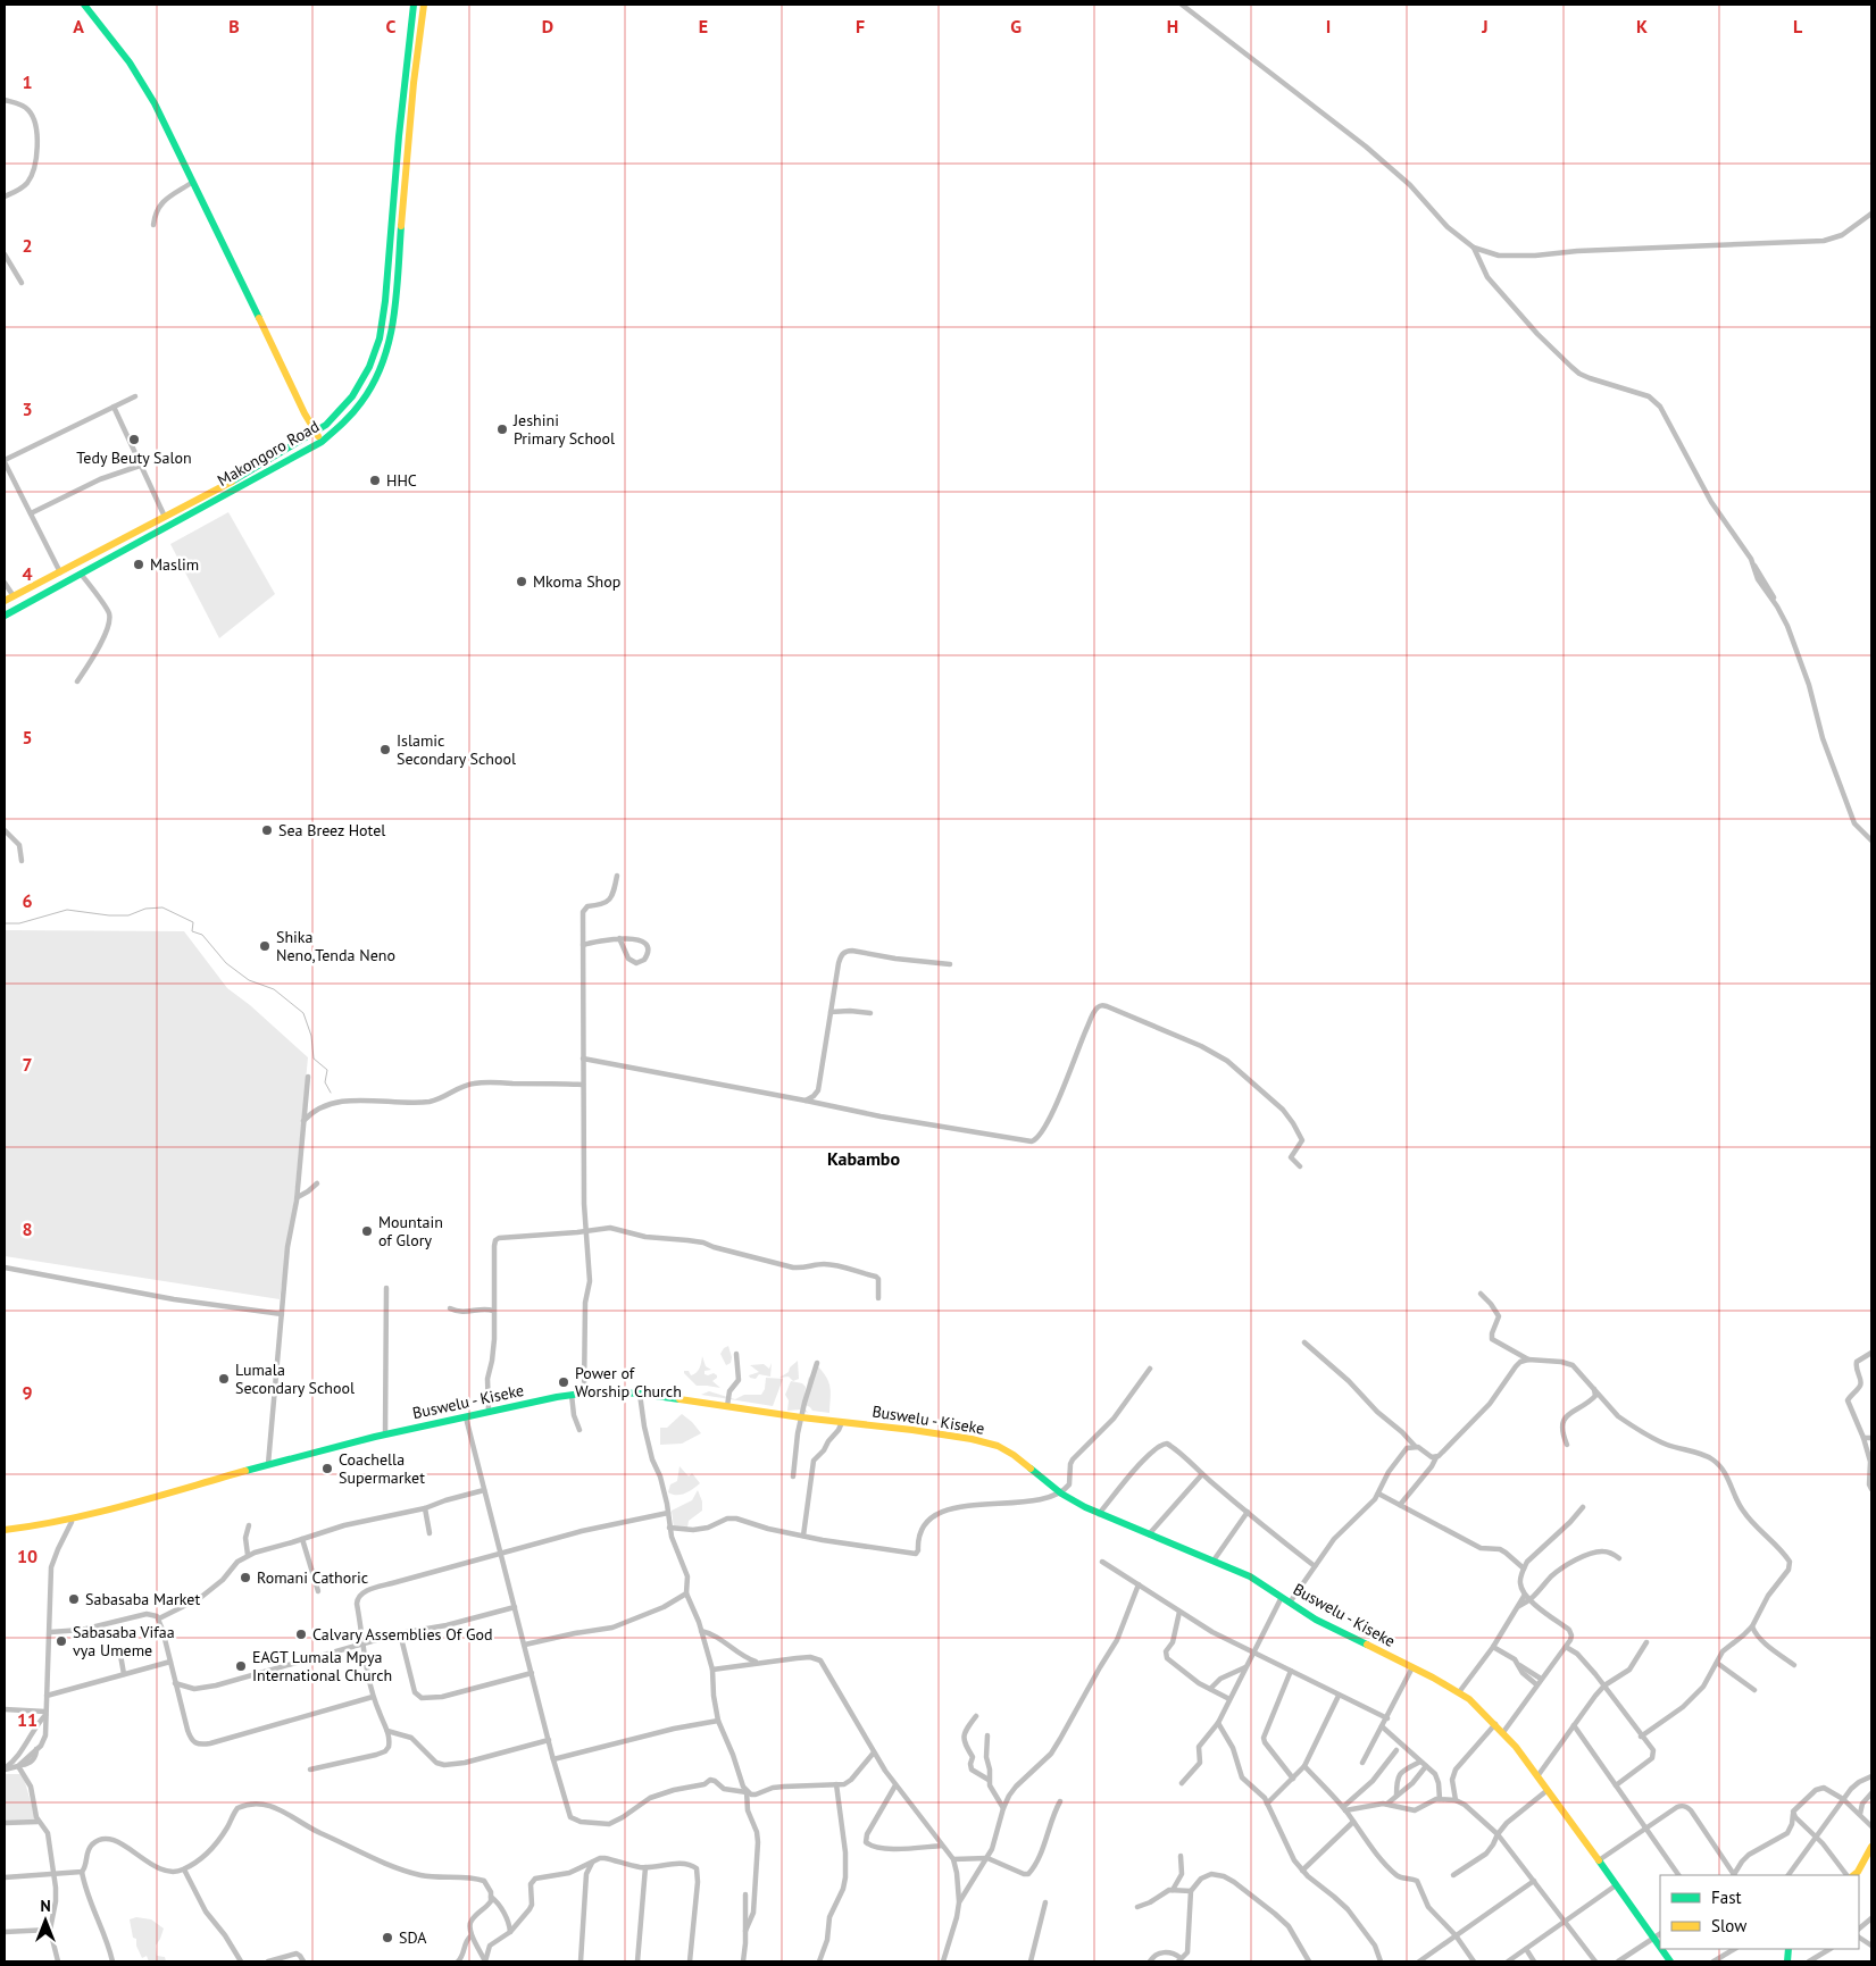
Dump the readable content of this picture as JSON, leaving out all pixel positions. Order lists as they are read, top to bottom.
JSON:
{
  "streets": {
    "main road": ["Makongoro Road", "Buswelu - Kiseke"]
  },
  "districts": ["Kabambo"],
  "places": [
    "Jeshini Primary School",
    "Tedy Beuty Salon",
    "HHC",
    "Maslim",
    "Mkoma Shop",
    "Islamic Secondary School",
    "Sea Breez Hotel",
    "Shika Neno,Tenda Neno",
    "Mountain of Glory",
    "Lumala Secondary School",
    "Power of Worship Church",
    "Coachella Supermarket",
    "Romani Cathoric",
    "Sabasaba Market",
    "Calvary Assemblies Of God",
    "Sabasaba Vifaa vya Umeme",
    "EAGT Lumala Mpya International Church",
    "SDA"
  ],
  "legend": ["Fast", "Slow"],
  "north": "top",
  "grid": {
    "columns": [
      "A",
      "B",
      "C",
      "D",
      "E",
      "F",
      "G",
      "H",
      "I",
      "J",
      "K",
      "L"
    ],
    "rows": [
      "1",
      "2",
      "3",
      "4",
      "5",
      "6",
      "7",
      "8",
      "9",
      "10",
      "11"
    ]
  }
}
